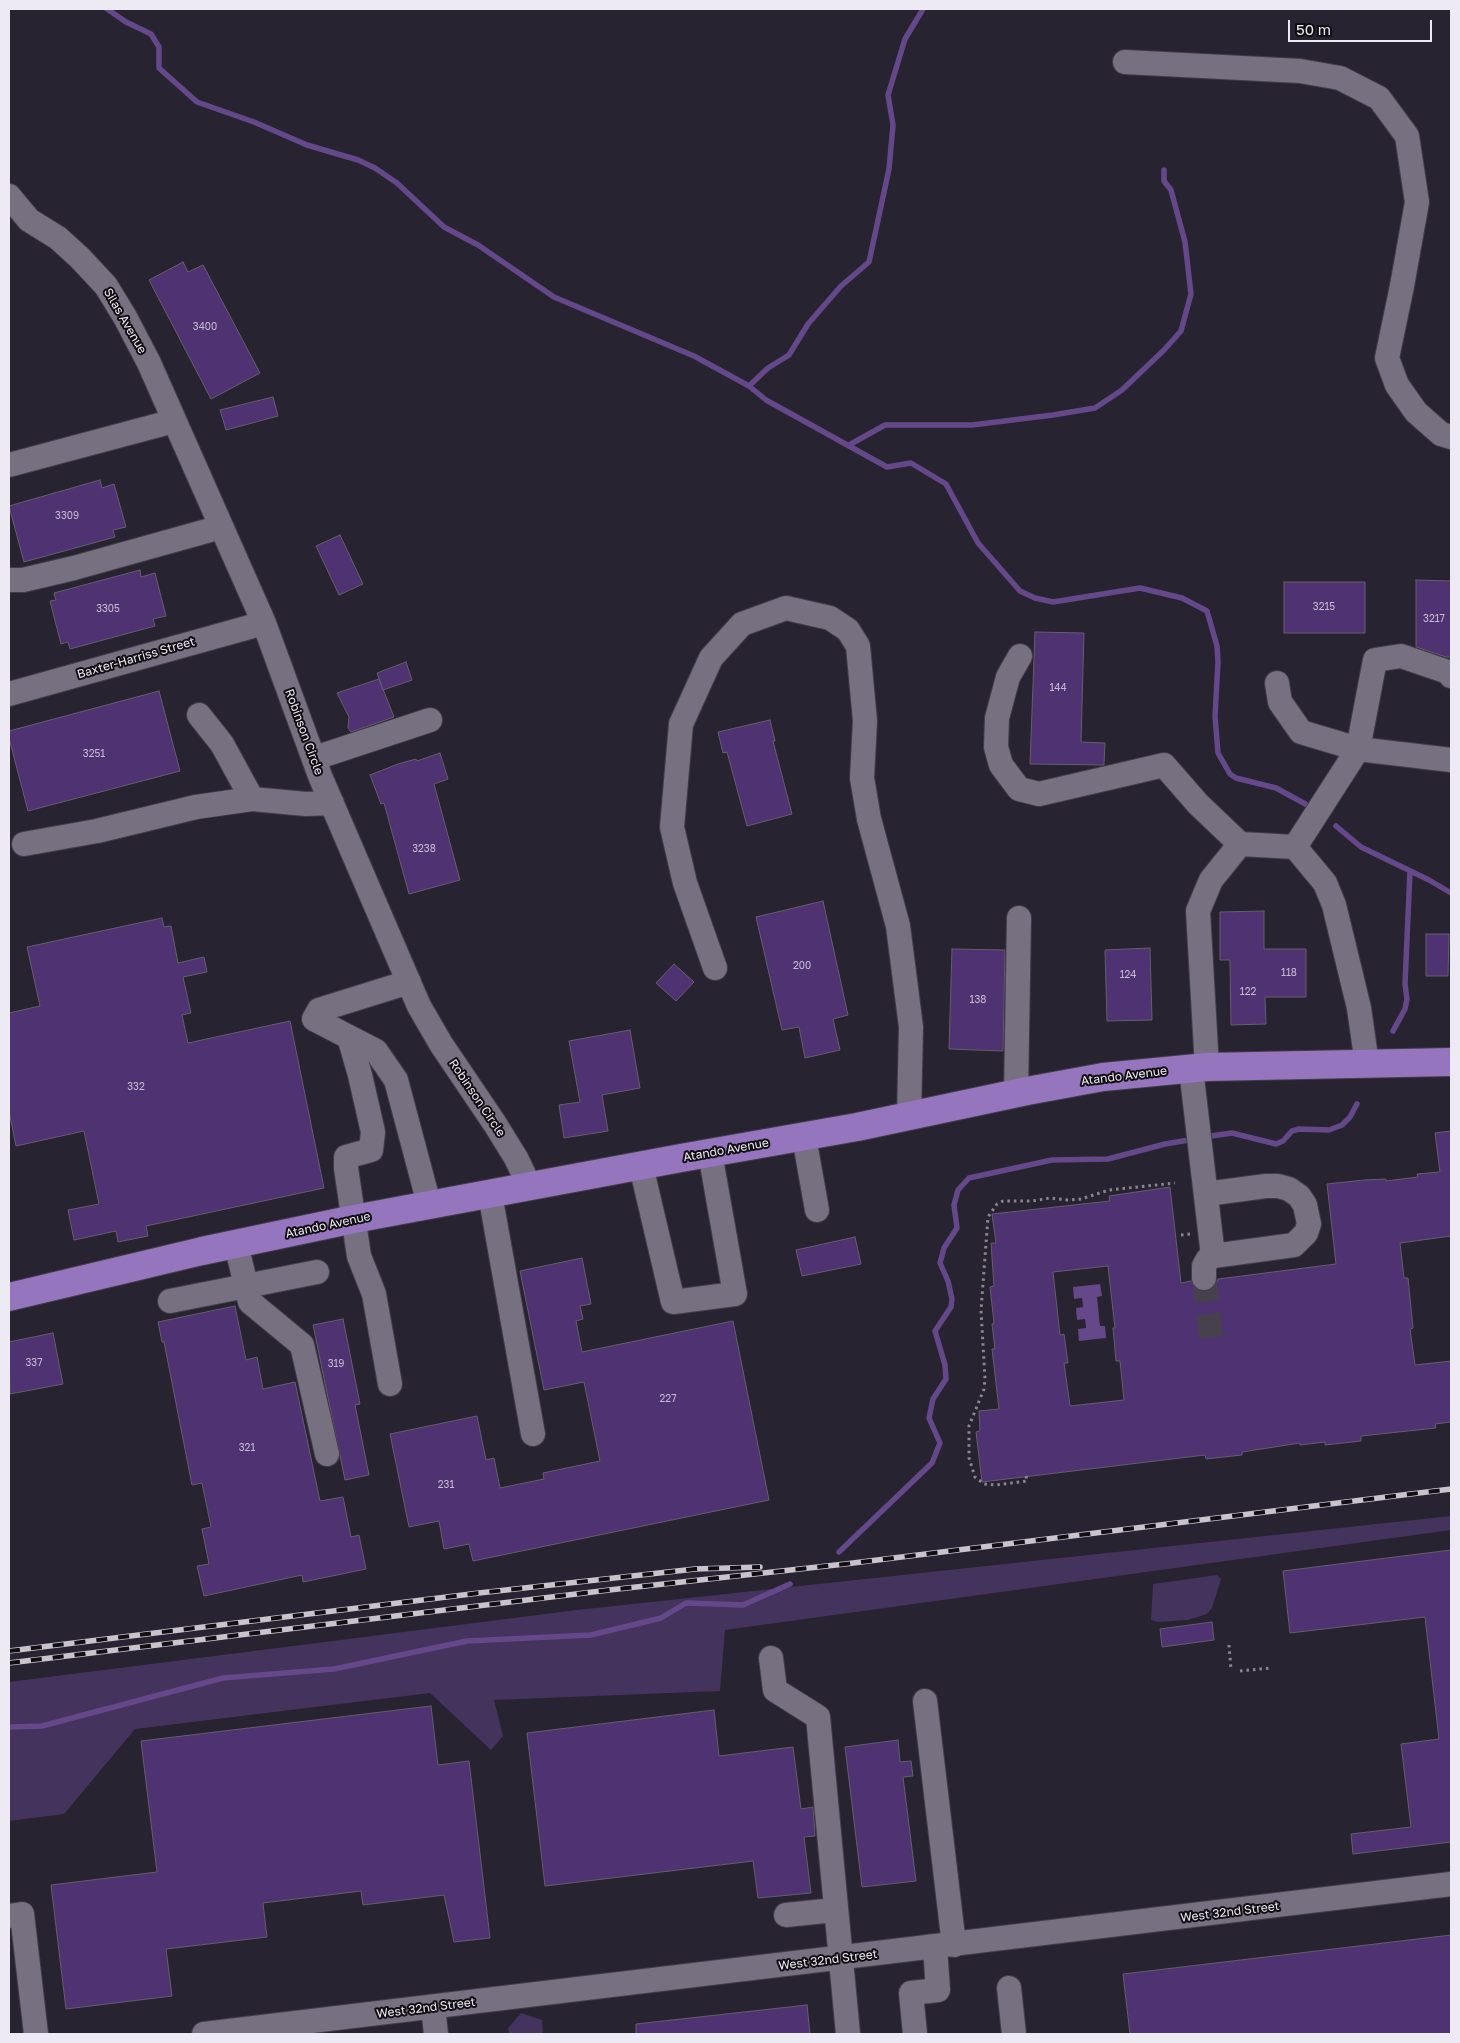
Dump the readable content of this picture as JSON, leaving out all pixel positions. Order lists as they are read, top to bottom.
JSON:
{
  "streets": {
    "main road": ["Atando Avenue"],
    "street": [
      "Silas Avenue",
      "Baxter-Harriss Street",
      "Robinson Circle",
      "West 32nd Street"
    ]
  },
  "crossings": [
    ["Silas Avenue", "Robinson Circle"],
    ["Baxter-Harriss Street", "Robinson Circle"],
    ["Robinson Circle", "Atando Avenue"]
  ],
  "house_numbers": [
    "3400",
    "3309",
    "3215",
    "3305",
    "3217",
    "144",
    "3251",
    "3238",
    "200",
    "118",
    "124",
    "122",
    "138",
    "332",
    "337",
    "319",
    "227",
    "321",
    "231"
  ],
  "scale_bar": "50 m"
}
